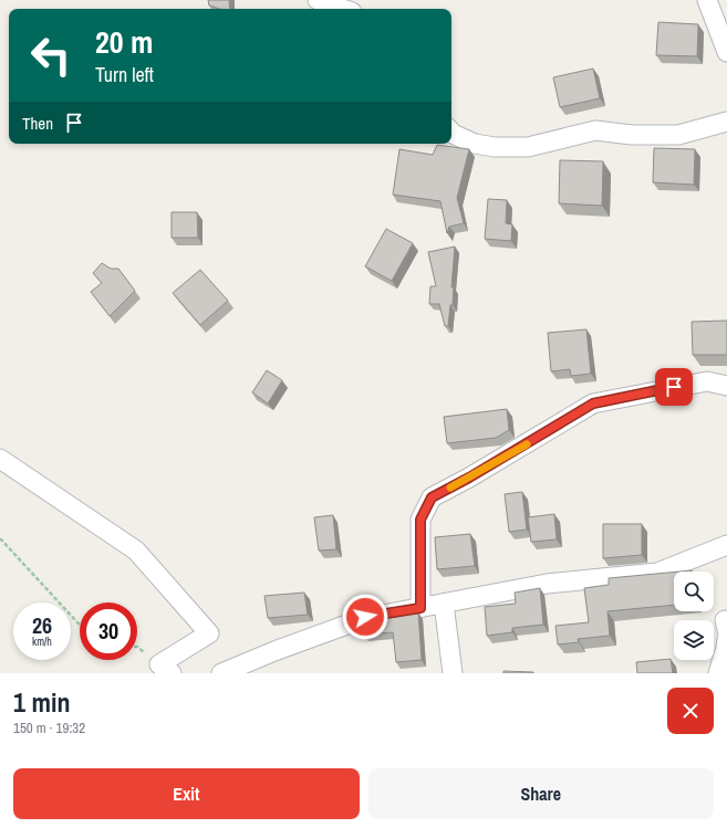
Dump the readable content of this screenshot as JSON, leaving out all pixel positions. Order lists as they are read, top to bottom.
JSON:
{
  "page": {
    "turn": ["20 m", "Turn left"],
    "then": "Then",
    "speed": "26 km/h",
    "limit": "30",
    "heading": ["1 min", "150 m · 19:32"],
    "buttons": ["Exit", "Share"]
  }
}
